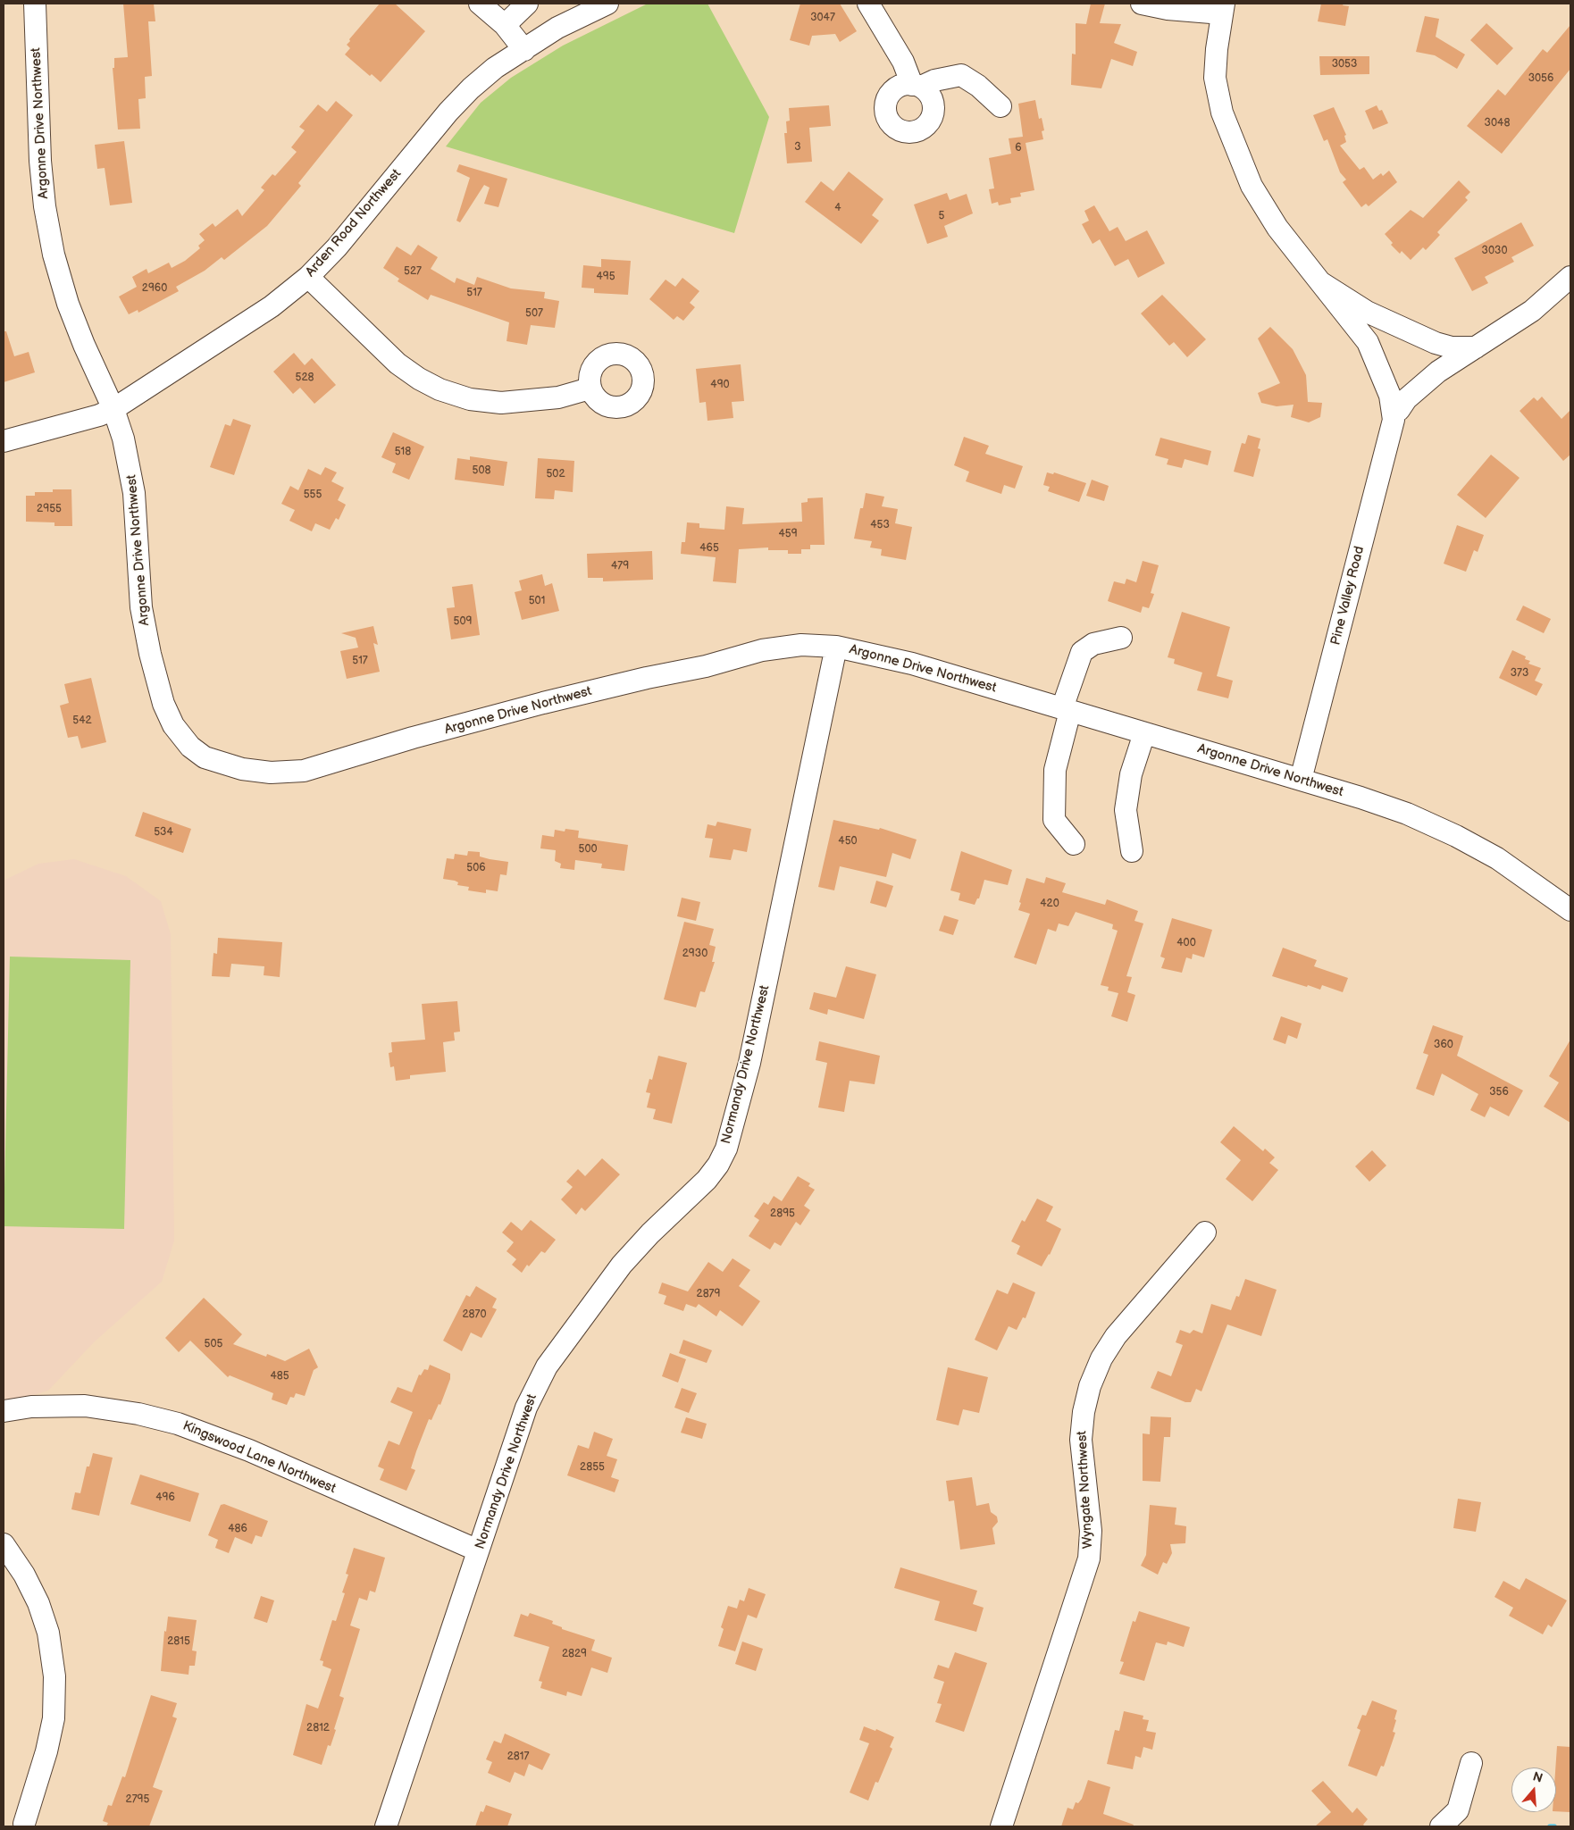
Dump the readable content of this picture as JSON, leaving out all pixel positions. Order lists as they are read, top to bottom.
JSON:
{
  "streets": {
    "street": [
      "Argonne Drive Northwest",
      "Arden Road Northwest",
      "Pine Valley Road",
      "Normandy Drive Northwest",
      "Kingswood Lane Northwest",
      "Wyngate Northwest"
    ]
  },
  "crossings": [
    ["Argonne Drive Northwest", "Arden Road Northwest"],
    ["Argonne Drive Northwest", "Pine Valley Road"],
    ["Argonne Drive Northwest", "Normandy Drive Northwest"],
    ["Normandy Drive Northwest", "Kingswood Lane Northwest"]
  ],
  "house_numbers": [
    "3047",
    "3053",
    "3056",
    "3048",
    "3",
    "6",
    "4",
    "5",
    "3030",
    "527",
    "495",
    "2960",
    "517",
    "507",
    "528",
    "490",
    "518",
    "508",
    "502",
    "555",
    "2955",
    "453",
    "459",
    "465",
    "479",
    "501",
    "509",
    "517",
    "373",
    "542",
    "534",
    "450",
    "500",
    "506",
    "420",
    "400",
    "2930",
    "360",
    "356",
    "2895",
    "2879",
    "2870",
    "505",
    "485",
    "2855",
    "496",
    "486",
    "2815",
    "2829",
    "2812",
    "2817",
    "2795"
  ],
  "north": "top"
}
